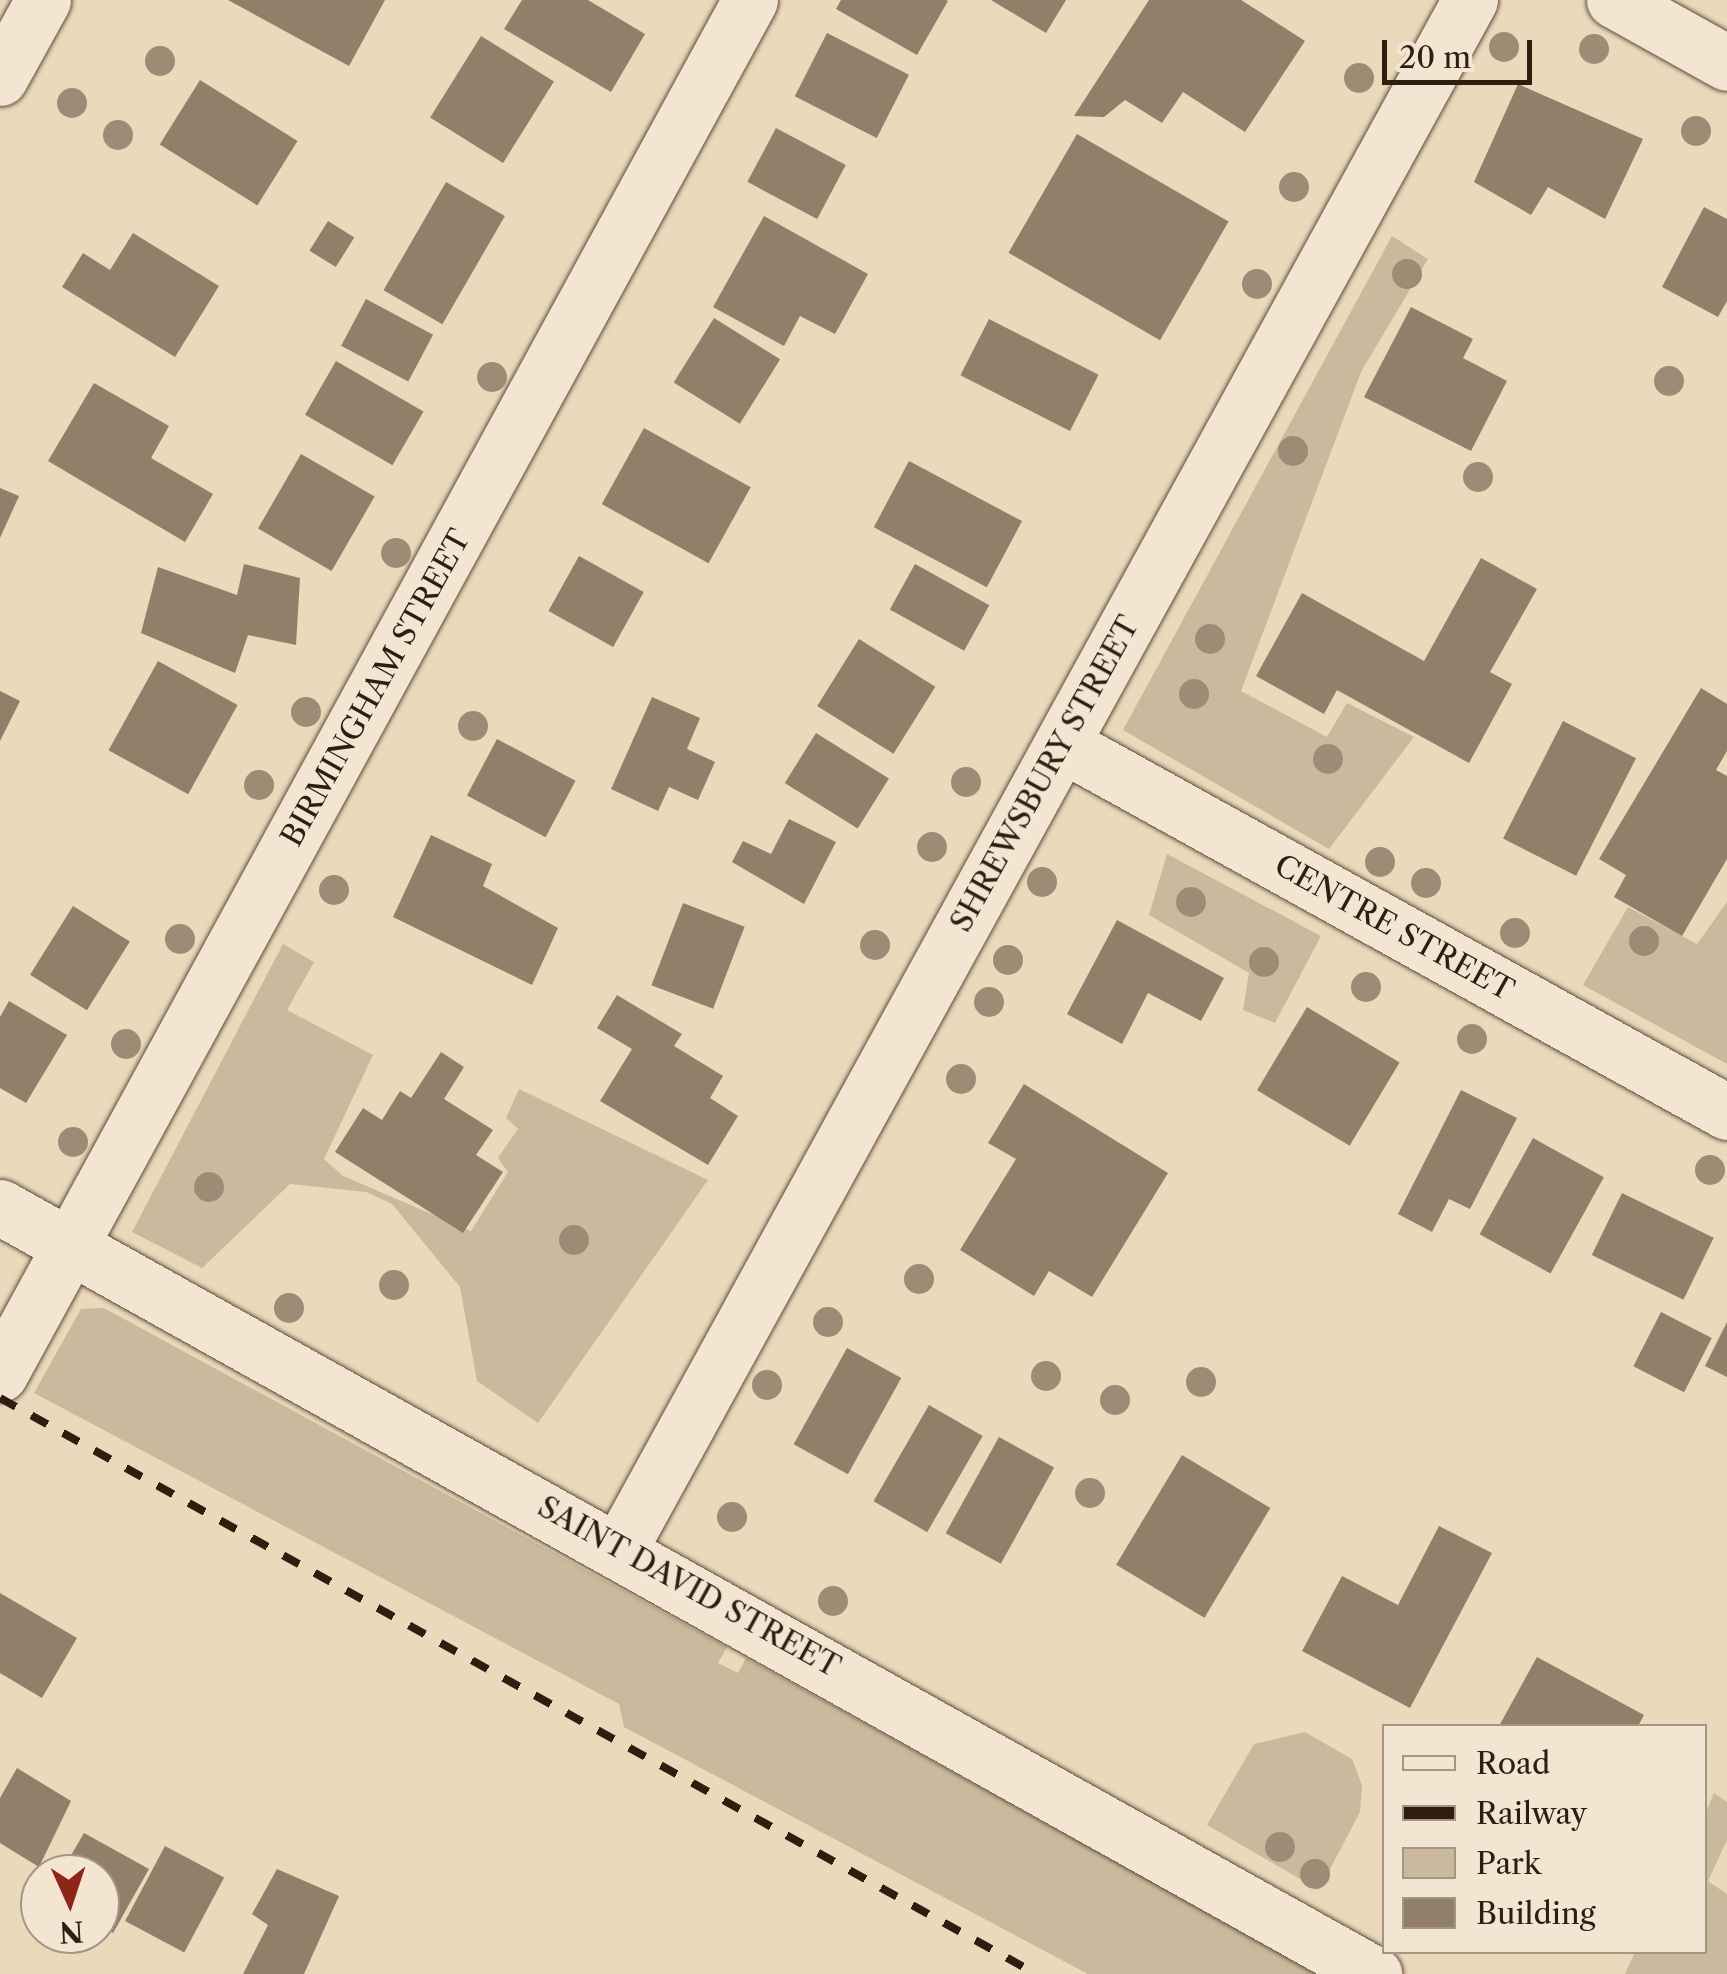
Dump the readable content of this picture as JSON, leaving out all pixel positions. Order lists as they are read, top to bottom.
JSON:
{
  "streets": {
    "street": [
      "BIRMINGHAM STREET",
      "SHREWSBURY STREET",
      "CENTRE STREET",
      "SAINT DAVID STREET"
    ]
  },
  "crossings": [
    ["BIRMINGHAM STREET", "SAINT DAVID STREET"],
    ["SHREWSBURY STREET", "CENTRE STREET"],
    ["SHREWSBURY STREET", "SAINT DAVID STREET"]
  ],
  "legend": [
    "Road",
    "Railway",
    "Park",
    "Building"
  ],
  "scale_bar": "20 m",
  "north": "bottom"
}
